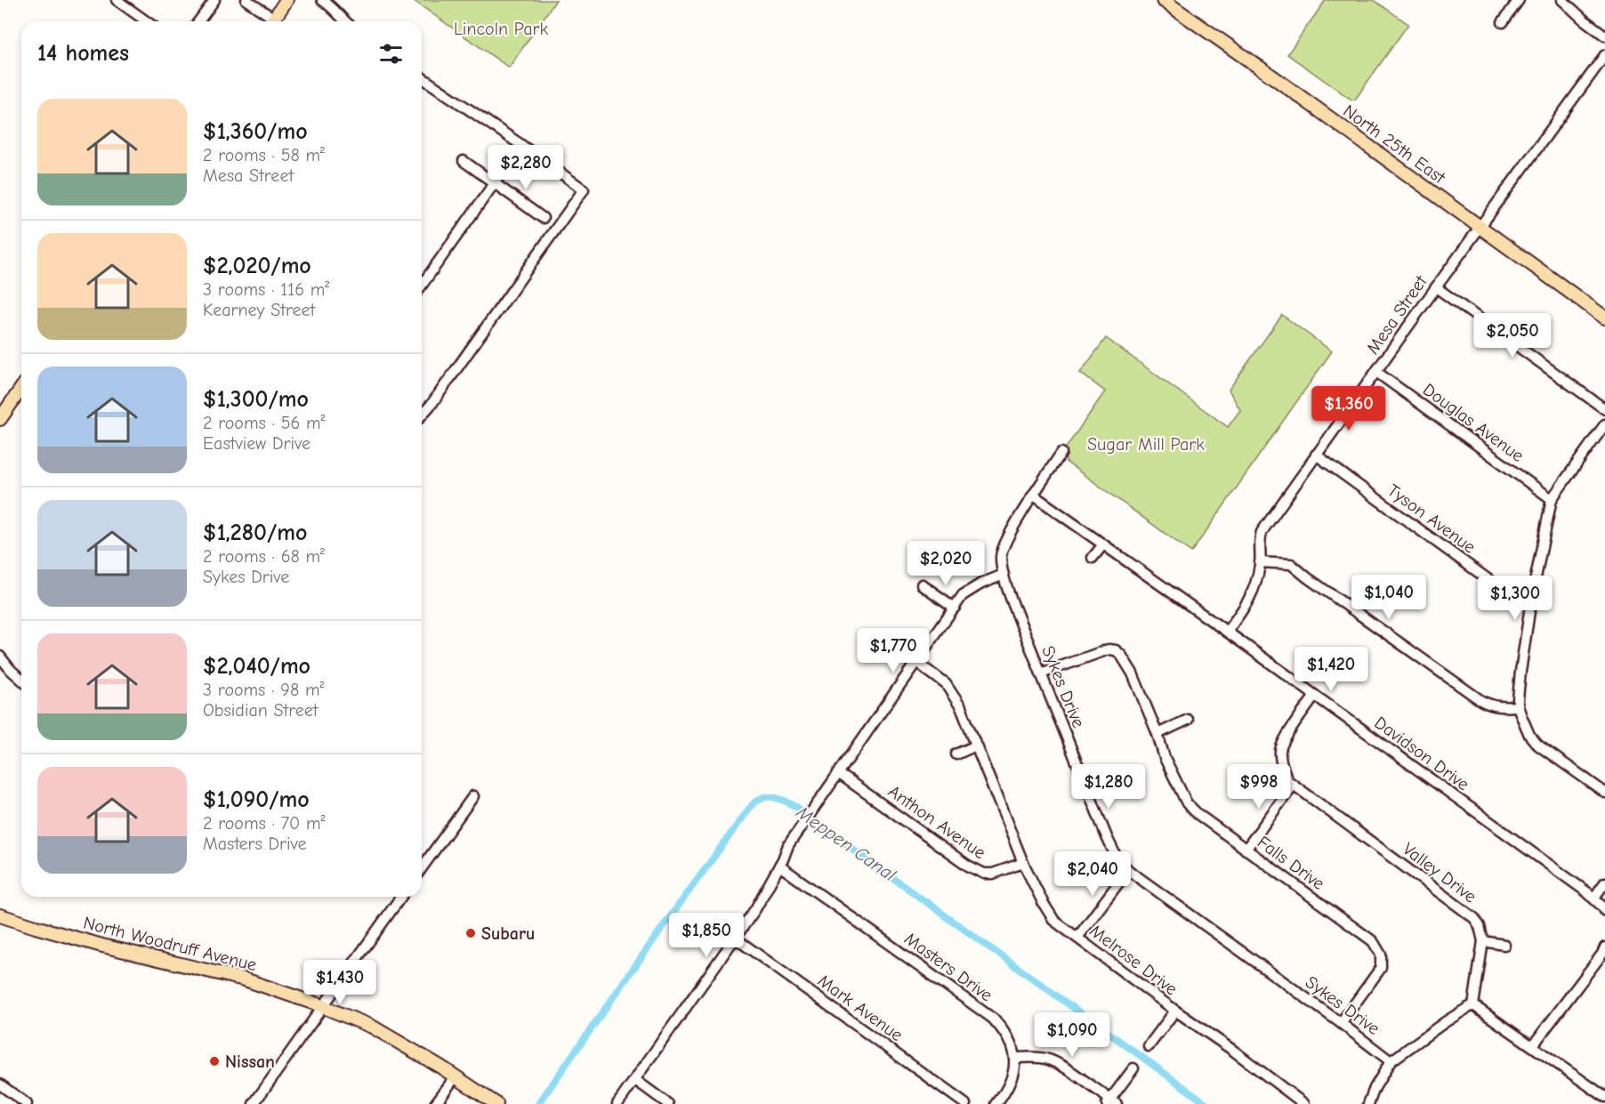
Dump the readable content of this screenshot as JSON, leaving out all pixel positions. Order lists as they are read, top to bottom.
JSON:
{
  "streets": {
    "main road": ["North 25th East", "North Woodruff Avenue"],
    "street": [
      "Mesa Street",
      "Douglas Avenue",
      "Tyson Avenue",
      "Sykes Drive",
      "Davidson Drive",
      "Anthon Avenue",
      "Falls Drive",
      "Valley Drive",
      "Melrose Drive",
      "Masters Drive",
      "Mark Avenue"
    ]
  },
  "crossings": [
    ["North 25th East", "Mesa Street"],
    ["Mesa Street", "Douglas Avenue"],
    ["Mesa Street", "Tyson Avenue"],
    ["Mesa Street", "Davidson Drive"],
    ["Sykes Drive", "Davidson Drive"],
    ["Sykes Drive", "Falls Drive"],
    ["Anthon Avenue", "Melrose Drive"]
  ],
  "water": ["Meppen Canal"],
  "parks": ["Lincoln Park", "Sugar Mill Park"],
  "places": ["Subaru", "Nissan"],
  "page": {
    "heading": "14 homes",
    "list": [
      {
        "name": "$1,360/mo",
        "note": "2 rooms · 58 m² · Mesa Street"
      },
      {
        "name": "$2,020/mo",
        "note": "3 rooms · 116 m² · Kearney Street"
      },
      {
        "name": "$1,300/mo",
        "note": "2 rooms · 56 m² · Eastview Drive"
      },
      {
        "name": "$1,280/mo",
        "note": "2 rooms · 68 m² · Sykes Drive"
      },
      {
        "name": "$2,040/mo",
        "note": "3 rooms · 98 m² · Obsidian Street"
      },
      {
        "name": "$1,090/mo",
        "note": "2 rooms · 70 m² · Masters Drive"
      }
    ],
    "price": [
      "$2,280",
      "$2,050",
      "$1,360",
      "$2,020",
      "$1,040",
      "$1,300",
      "$1,770",
      "$1,420",
      "$1,280",
      "$998",
      "$2,040",
      "$1,850",
      "$1,430",
      "$1,090"
    ]
  }
}
